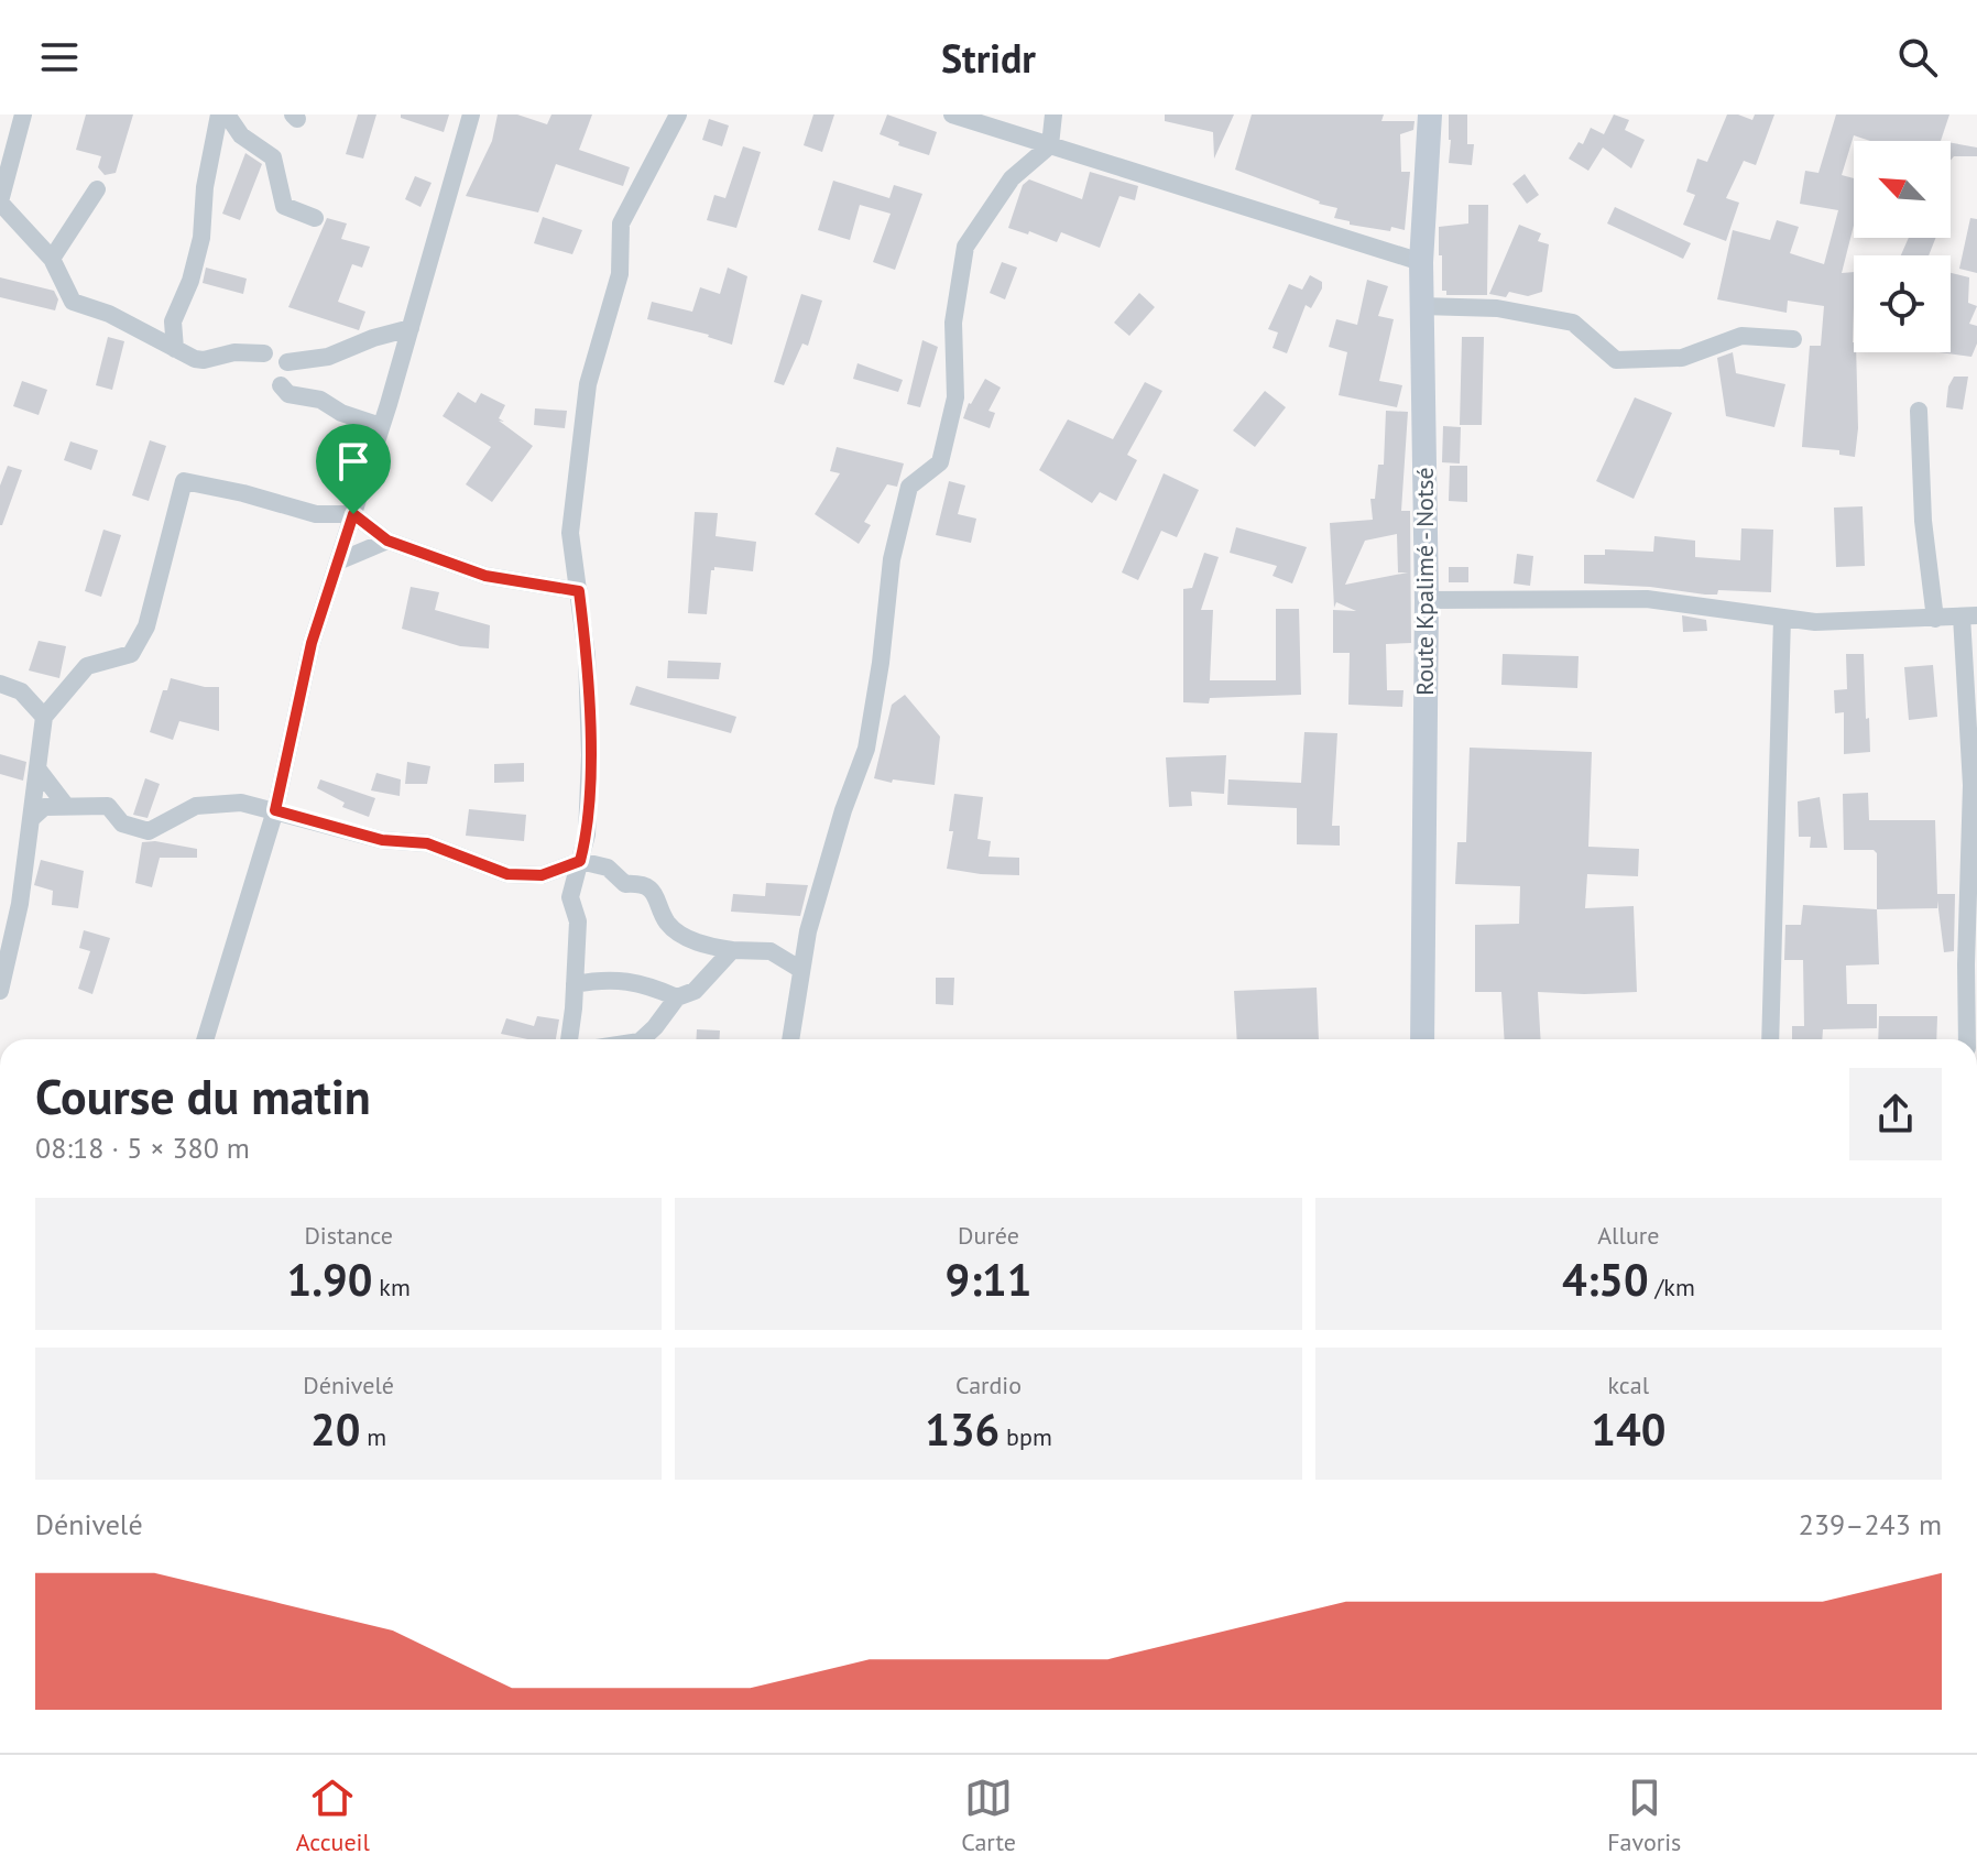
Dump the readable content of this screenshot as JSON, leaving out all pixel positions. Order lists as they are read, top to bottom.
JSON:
{
  "streets": {
    "main road": ["Route Kpalimé - Notsé"]
  },
  "north": "top left",
  "page": {
    "header": "Stridr",
    "heading": ["Course du matin", "08:18 · 5 × 380 m"],
    "stats": [
      ["Distance", "1.90 km"],
      ["Durée", "9:11"],
      ["Allure", "4:50 /km"],
      ["Dénivelé", "20 m"],
      ["Cardio", "136 bpm"],
      ["kcal", "140"]
    ],
    "chart": ["Dénivelé", "239–243 m"],
    "tabs": ["Accueil", "Carte", "Favoris"]
  }
}
